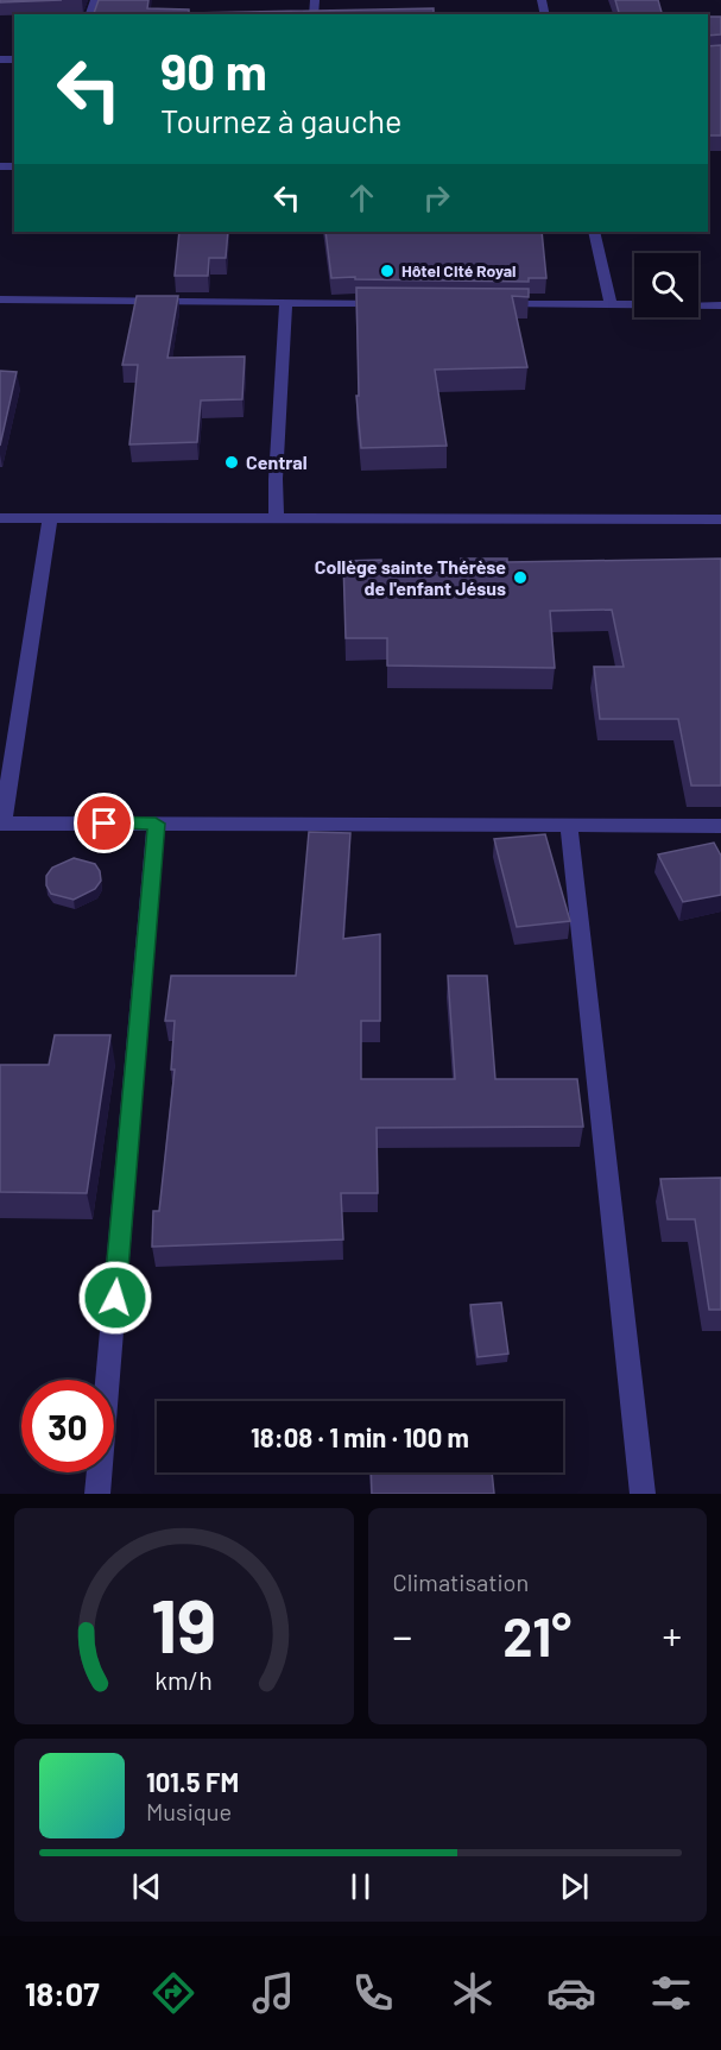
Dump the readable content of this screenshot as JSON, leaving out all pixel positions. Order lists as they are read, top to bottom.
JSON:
{
  "places": ["Hôtel Cité Royal", "Central", "Collège sainte Thérèse de l'enfant Jésus"],
  "page": {
    "turn": ["90 m", "Tournez à gauche"],
    "limit": "30",
    "trip": "18:08 · 1 min · 100 m",
    "tile": "Climatisation",
    "heat": ["−", "21°", "+"],
    "song": ["101.5 FM", "Musique"],
    "tabs": "18:07",
    "gauge": ["19", "km/h"]
  }
}
